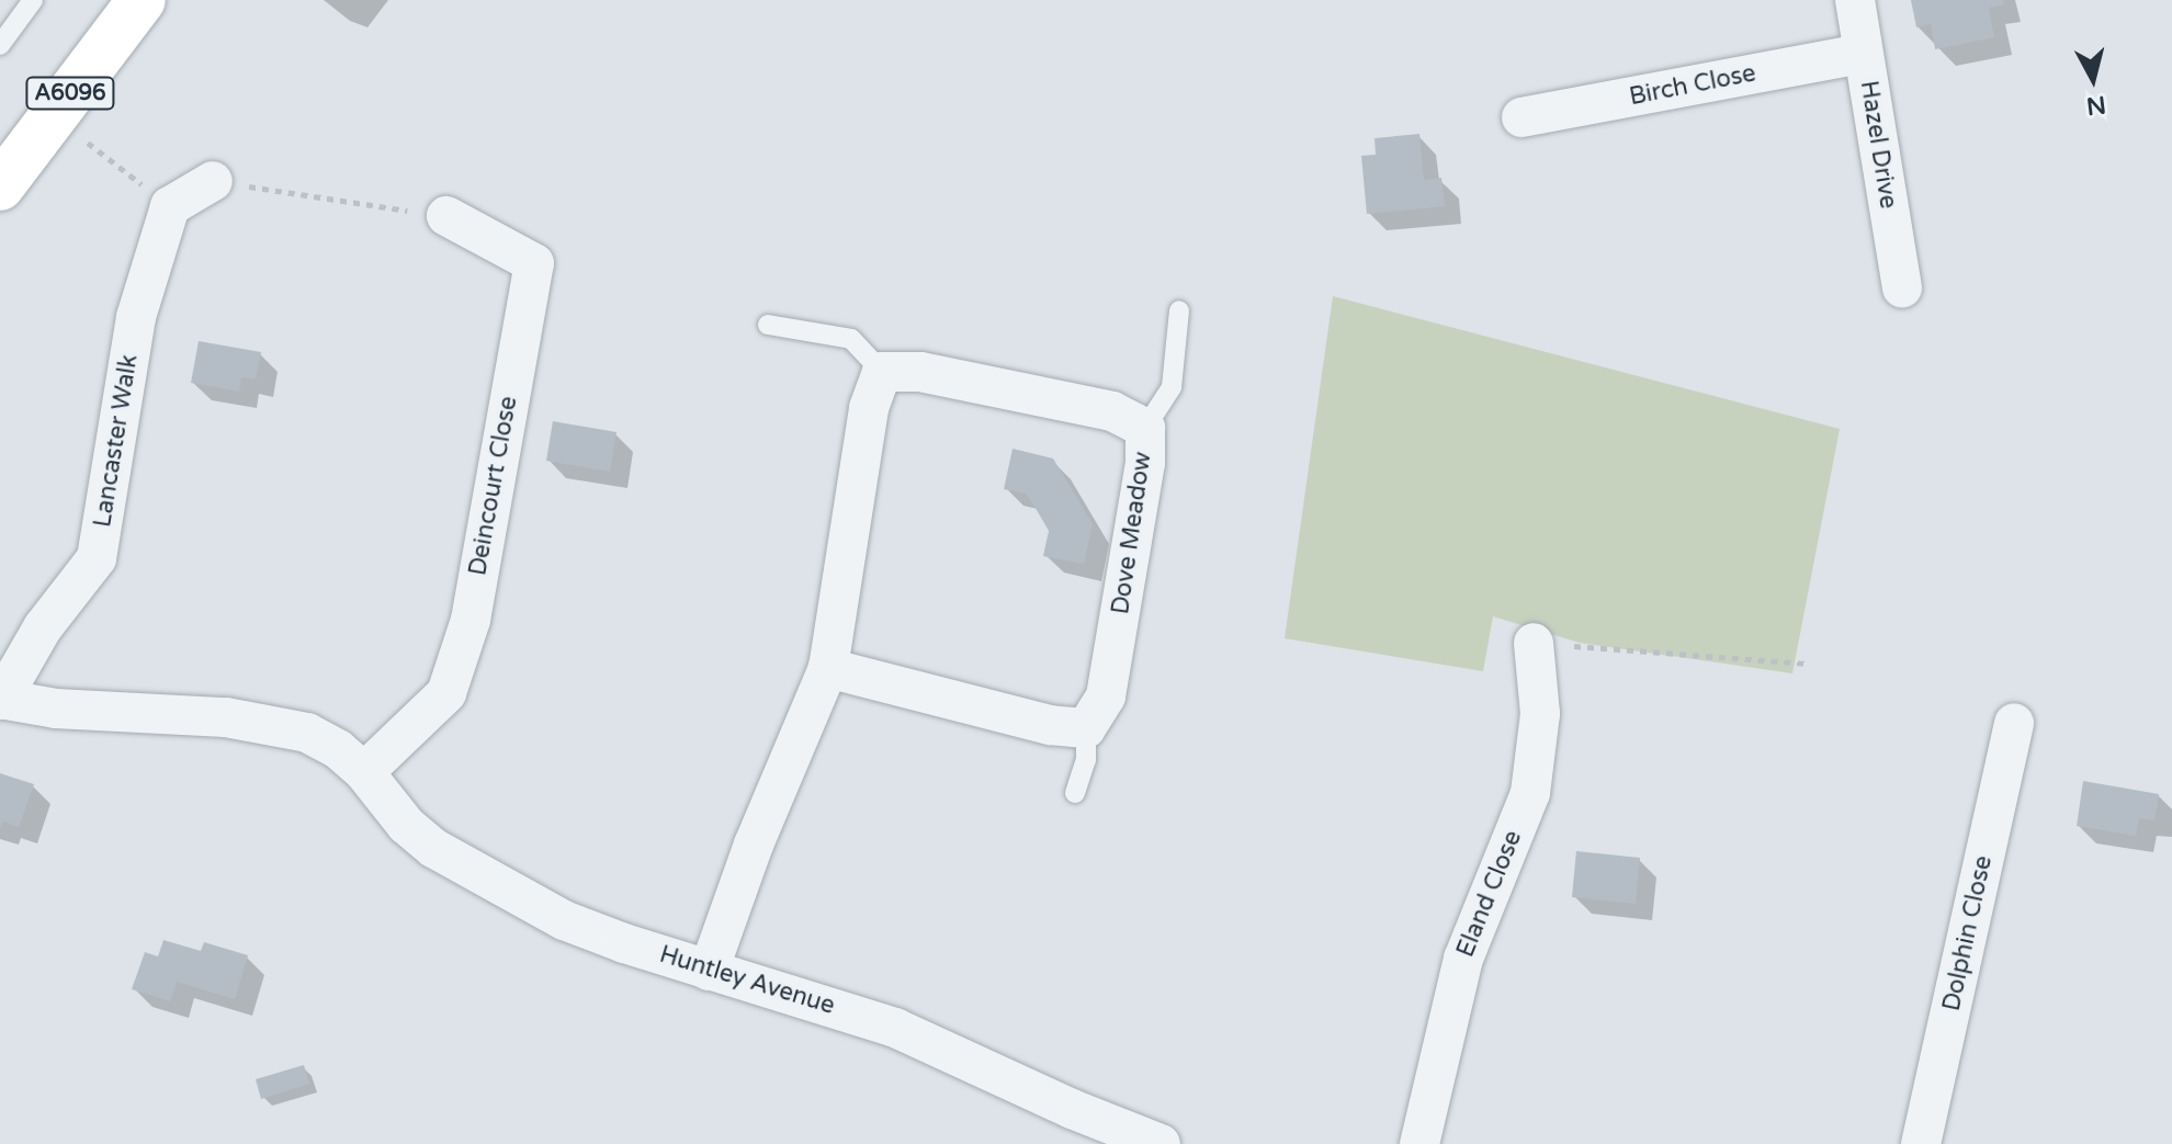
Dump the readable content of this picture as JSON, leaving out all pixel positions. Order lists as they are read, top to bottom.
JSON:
{
  "streets": {
    "main road": ["A6096"],
    "street": [
      "Birch Close",
      "Hazel Drive",
      "Lancaster Walk",
      "Deincourt Close",
      "Dove Meadow",
      "Eland Close",
      "Dolphin Close",
      "Huntley Avenue"
    ]
  },
  "crossings": [
    ["Birch Close", "Hazel Drive"],
    ["Lancaster Walk", "Huntley Avenue"],
    ["Deincourt Close", "Huntley Avenue"]
  ],
  "north": "bottom"
}
